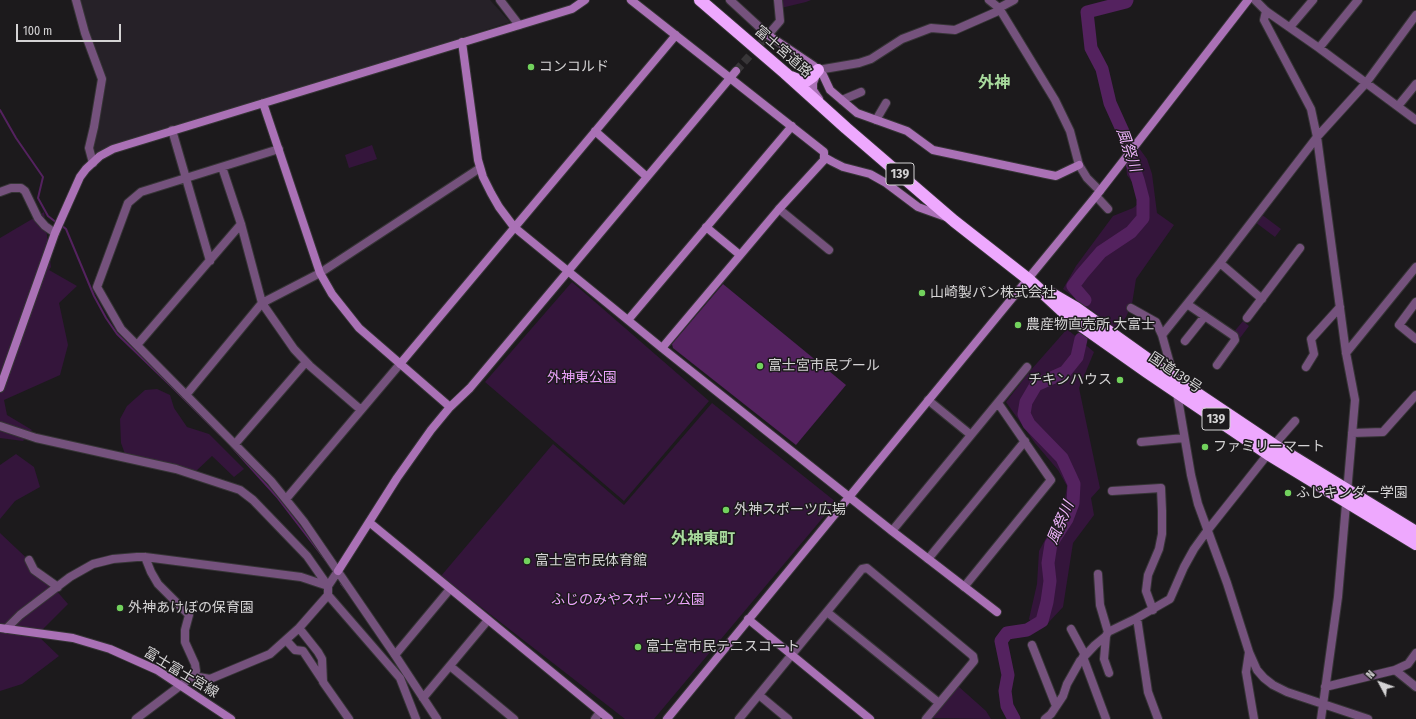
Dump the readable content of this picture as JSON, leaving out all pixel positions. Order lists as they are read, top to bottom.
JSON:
{
  "streets": {
    "highway": ["富士宮道路", "139", "国道139号"],
    "street": ["富士富士宮線"]
  },
  "crossings": [
    ["富士宮道路", "国道139号"]
  ],
  "districts": ["外神", "外神東町"],
  "water": ["風祭川"],
  "parks": ["外神東公園", "ふじのみやスポーツ公園"],
  "places": [
    "コンコルド",
    "山崎製パン株式会社",
    "農産物直売所 大富士",
    "富士宮市民プール",
    "チキンハウス",
    "ファミリーマート",
    "ふじキンダー学園",
    "外神スポーツ広場",
    "富士宮市民体育館",
    "外神あけぼの保育園",
    "富士宮市民テニスコート"
  ],
  "scale_bar": "100 m",
  "north": "top left"
}
